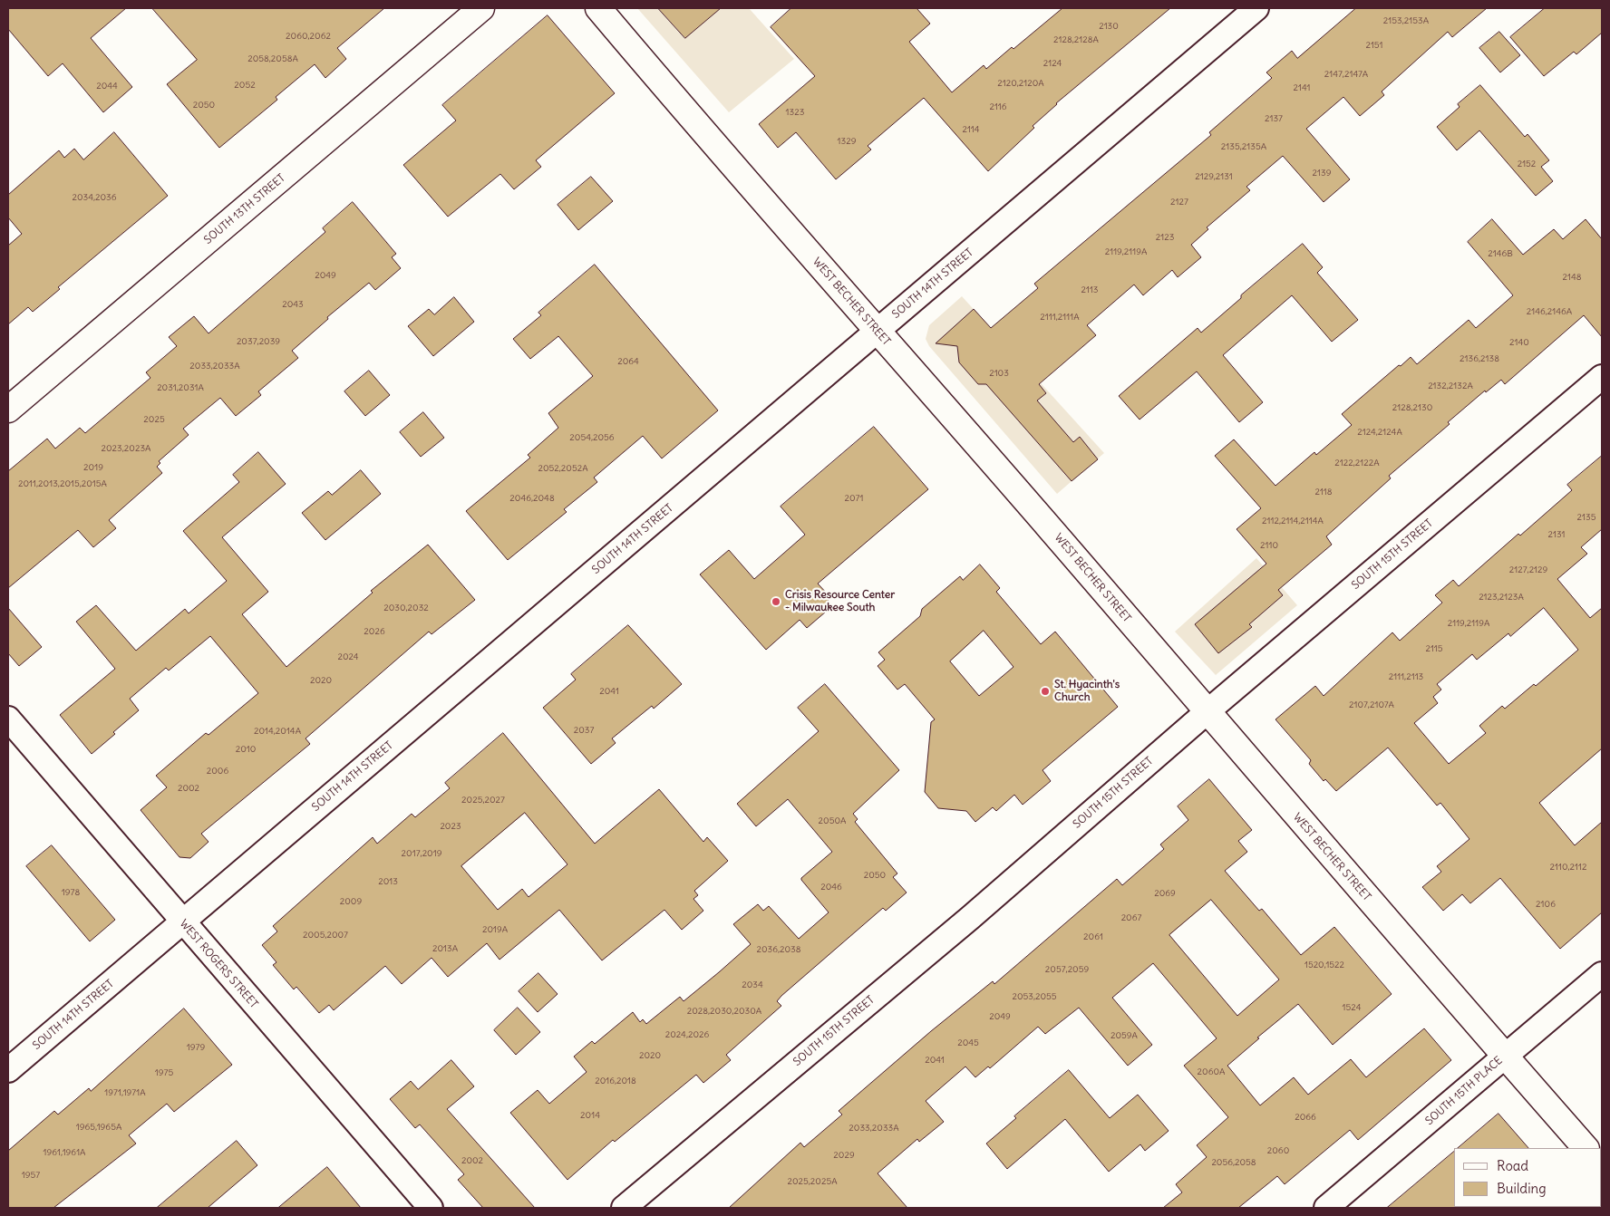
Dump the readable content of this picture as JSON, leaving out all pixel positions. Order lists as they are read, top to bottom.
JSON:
{
  "streets": {
    "street": [
      "SOUTH 13TH STREET",
      "SOUTH 14TH STREET",
      "WEST BECHER STREET",
      "SOUTH 15TH STREET",
      "WEST ROGERS STREET",
      "SOUTH 15TH PLACE"
    ]
  },
  "crossings": [
    ["SOUTH 14TH STREET", "WEST BECHER STREET"],
    ["SOUTH 14TH STREET", "WEST ROGERS STREET"],
    ["WEST BECHER STREET", "SOUTH 15TH STREET"],
    ["WEST BECHER STREET", "SOUTH 15TH PLACE"]
  ],
  "places": ["Crisis Resource Center - Milwaukee South", "St. Hyacinth's Church"],
  "house_numbers": [
    "2153,2153A",
    "2130",
    "2060,2062",
    "2128,2128A",
    "2151",
    "2058,2058A",
    "2124",
    "2147,2147A",
    "2120,2120A",
    "2052",
    "2044",
    "2141",
    "2050",
    "2116",
    "1323",
    "2137",
    "2114",
    "1329",
    "2135,2135A",
    "2152",
    "2139",
    "2129,2131",
    "2034,2036",
    "2127",
    "2123",
    "2119,2119A",
    "2146B",
    "2049",
    "2148",
    "2113",
    "2043",
    "2146,2146A",
    "2111,2111A",
    "2037,2039",
    "2140",
    "2136,2138",
    "2064",
    "2033,2033A",
    "2103",
    "2132,2132A",
    "2031,2031A",
    "2128,2130",
    "2025",
    "2124,2124A",
    "2054,2056",
    "2023,2023A",
    "2122,2122A",
    "2019",
    "2052,2052A",
    "2011,2013,2015,2015A",
    "2118",
    "2046,2048",
    "2071",
    "2135",
    "2112,2114,2114A",
    "2131",
    "2110",
    "2127,2129",
    "2123,2123A",
    "2030,2032",
    "2119,2119A",
    "2026",
    "2115",
    "2024",
    "2111,2113",
    "2020",
    "2041",
    "2107,2107A",
    "2037",
    "2014,2014A",
    "2010",
    "2006",
    "2002",
    "2025,2027",
    "2050A",
    "2023",
    "2017,2019",
    "2110,2112",
    "2050",
    "2013",
    "2046",
    "1978",
    "2069",
    "2009",
    "2106",
    "2067",
    "2019A",
    "2005,2007",
    "2061",
    "2013A",
    "2036,2038",
    "1520,1522",
    "2057,2059",
    "2034",
    "2053,2055",
    "1524",
    "2028,2030,2030A",
    "2049",
    "2024,2026",
    "2059A",
    "2045",
    "1979",
    "2020",
    "2041",
    "2060A",
    "1975",
    "2016,2018",
    "1971,1971A",
    "2014",
    "2066",
    "1965,1965A",
    "2033,2033A",
    "2060",
    "1961,1961A",
    "2029",
    "2002",
    "2056,2058",
    "1957",
    "2025,2025A"
  ],
  "legend": ["Road", "Building"]
}
